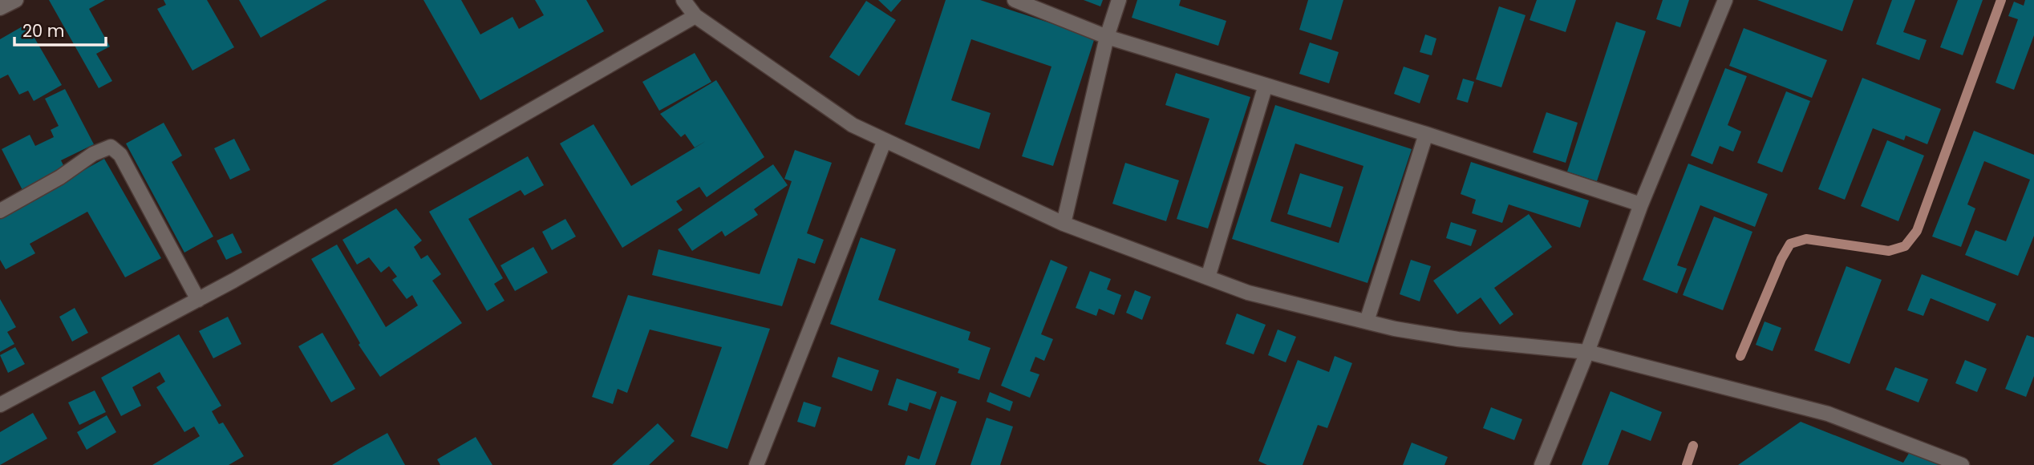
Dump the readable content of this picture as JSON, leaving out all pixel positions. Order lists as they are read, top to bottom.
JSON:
{
  "scale_bar": "20 m"
}
